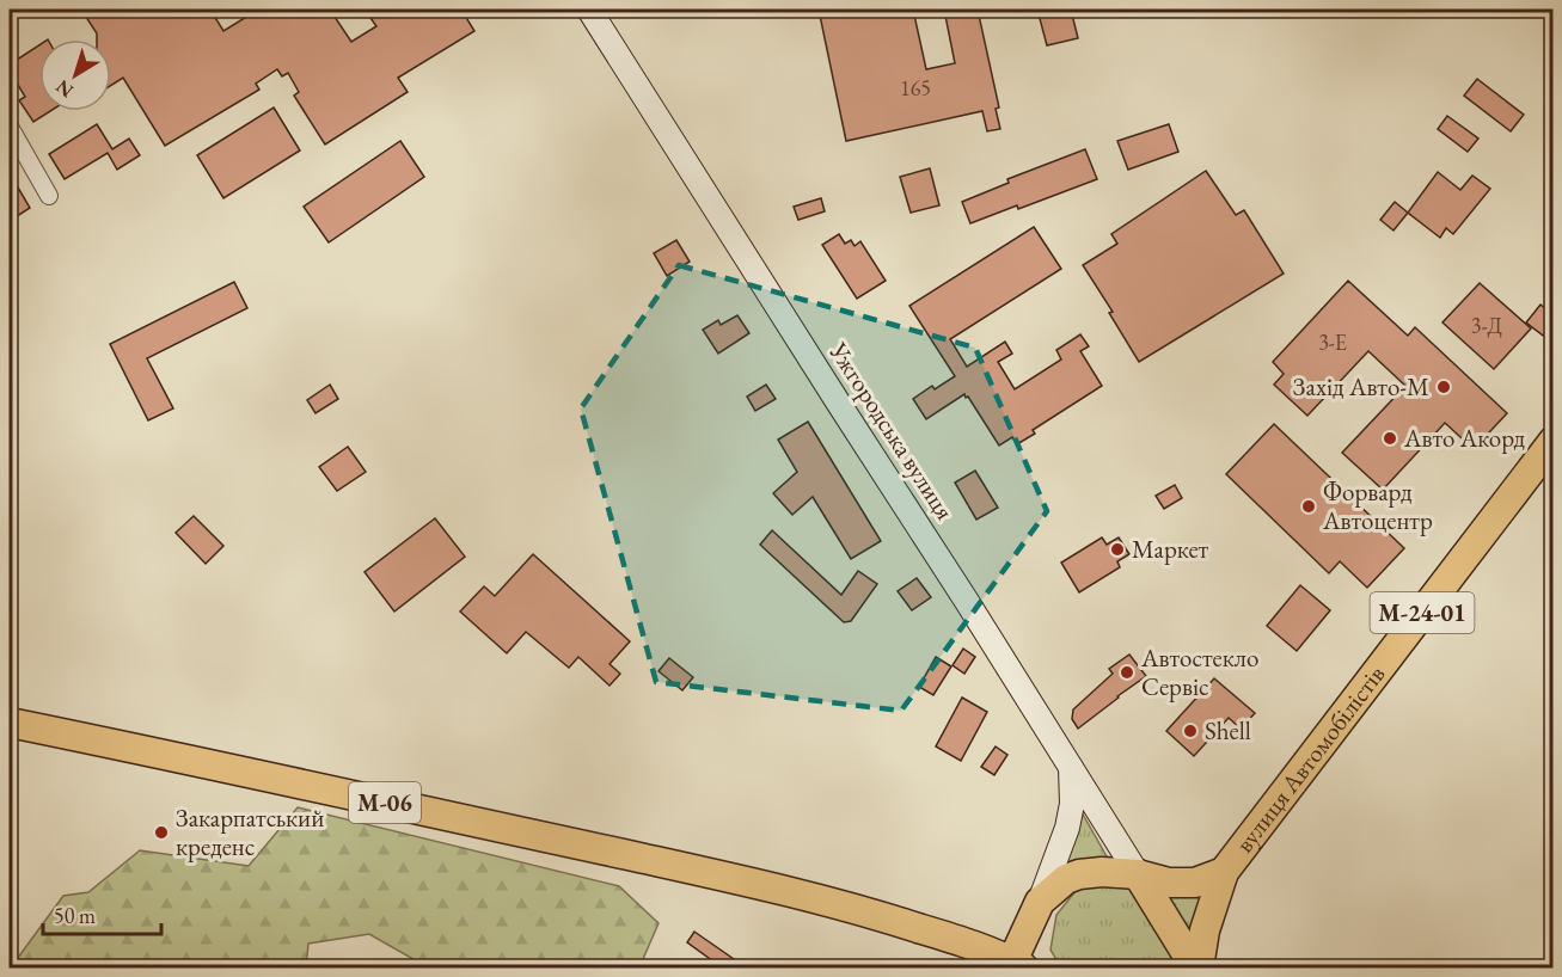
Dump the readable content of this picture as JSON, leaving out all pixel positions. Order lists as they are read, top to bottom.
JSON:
{
  "streets": {
    "highway": ["М-24-01", "вулиця Автомобілістів", "М-06"],
    "main road": ["Ужгородська вулиця"]
  },
  "crossings": [
    ["Ужгородська вулиця", "вулиця Автомобілістів"]
  ],
  "places": [
    "Захід Авто-М",
    "Авто Акорд",
    "Форвард Автоцентр",
    "Маркет",
    "Автостекло Сервіс",
    "Shell",
    "Закарпатський креденс"
  ],
  "house_numbers": ["165", "3-Д", "3-Е"],
  "scale_bar": "50 m",
  "north": "bottom left"
}
